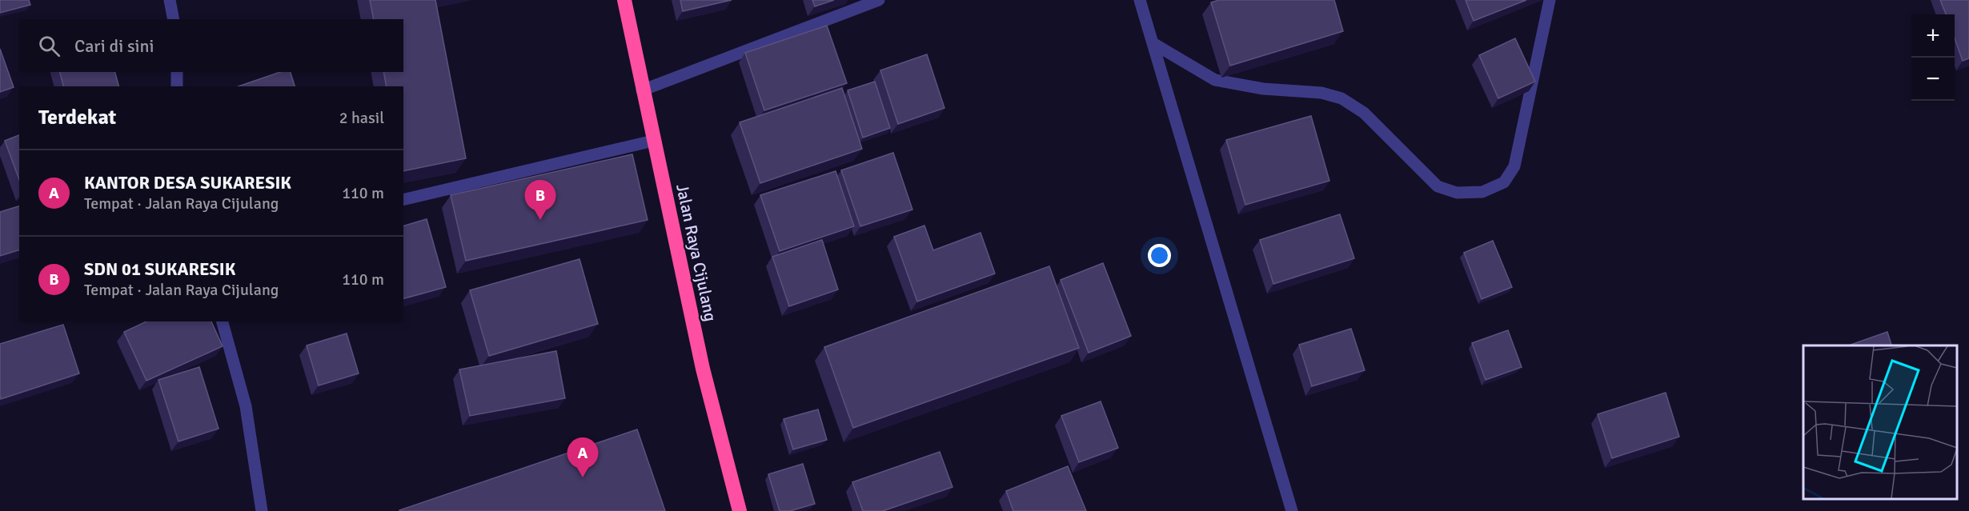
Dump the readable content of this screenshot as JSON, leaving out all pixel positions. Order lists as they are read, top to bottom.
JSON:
{
  "streets": {
    "highway": ["Jalan Raya Cijulang"]
  },
  "page": {
    "map_buttons": ["+", "−"],
    "search": "Cari di sini",
    "heading": ["Terdekat", "2 hasil"],
    "list": [
      {
        "mark": "A",
        "name": "KANTOR DESA SUKARESIK",
        "note": "Tempat · Jalan Raya Cijulang",
        "value": "110 m"
      },
      {
        "mark": "B",
        "name": "SDN 01 SUKARESIK",
        "note": "Tempat · Jalan Raya Cijulang",
        "value": "110 m"
      }
    ],
    "pins": ["B", "A"]
  }
}
